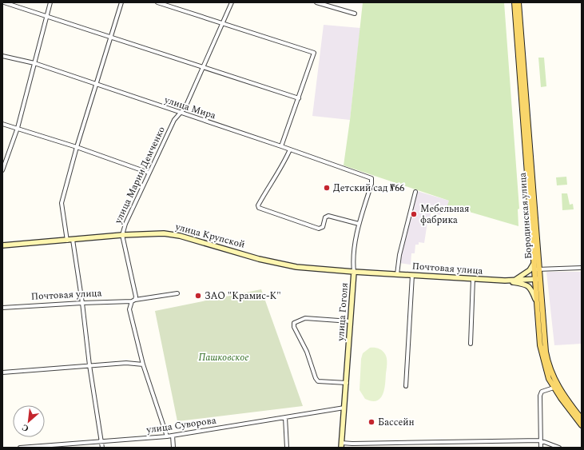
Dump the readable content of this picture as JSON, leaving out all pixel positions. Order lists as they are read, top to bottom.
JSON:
{
  "streets": {
    "main road": ["Бородинская улица"],
    "street": [
      "улица Мира",
      "улица Марии Демченко",
      "улица Крупской",
      "Почтовая улица",
      "улица Гоголя",
      "улица Суворова"
    ]
  },
  "crossings": [
    ["улица Мира", "улица Марии Демченко"],
    ["улица Мира", "улица Гоголя"],
    ["улица Марии Демченко", "улица Крупской"],
    ["улица Марии Демченко", "Почтовая улица"],
    ["улица Марии Демченко", "улица Суворова"],
    ["Бородинская улица", "Почтовая улица"],
    ["улица Крупской", "Почтовая улица"],
    ["улица Крупской", "улица Гоголя"],
    ["Почтовая улица", "улица Гоголя"],
    ["улица Гоголя", "улица Суворова"]
  ],
  "parks": ["Пашковское"],
  "places": [
    "Детский сад №66",
    "Мебельная фабрика",
    "ЗАО \"Крамис-К\"",
    "Бассейн"
  ],
  "north": "bottom left"
}
